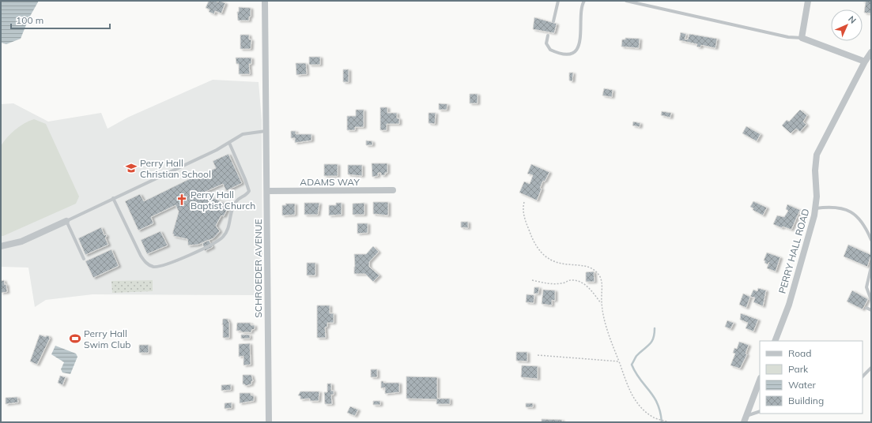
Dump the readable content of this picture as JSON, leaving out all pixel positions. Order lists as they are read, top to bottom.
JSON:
{
  "streets": {
    "street": ["ADAMS WAY", "PERRY HALL ROAD", "SCHROEDER AVENUE"]
  },
  "crossings": [
    ["ADAMS WAY", "SCHROEDER AVENUE"]
  ],
  "places": {
    "school or university": ["Perry Hall Christian School"],
    "church": ["Perry Hall Baptist Church"],
    "sports": ["Perry Hall Swim Club"]
  },
  "legend": [
    "Road",
    "Park",
    "Water",
    "Building"
  ],
  "scale_bar": "100 m",
  "north": "top right"
}
